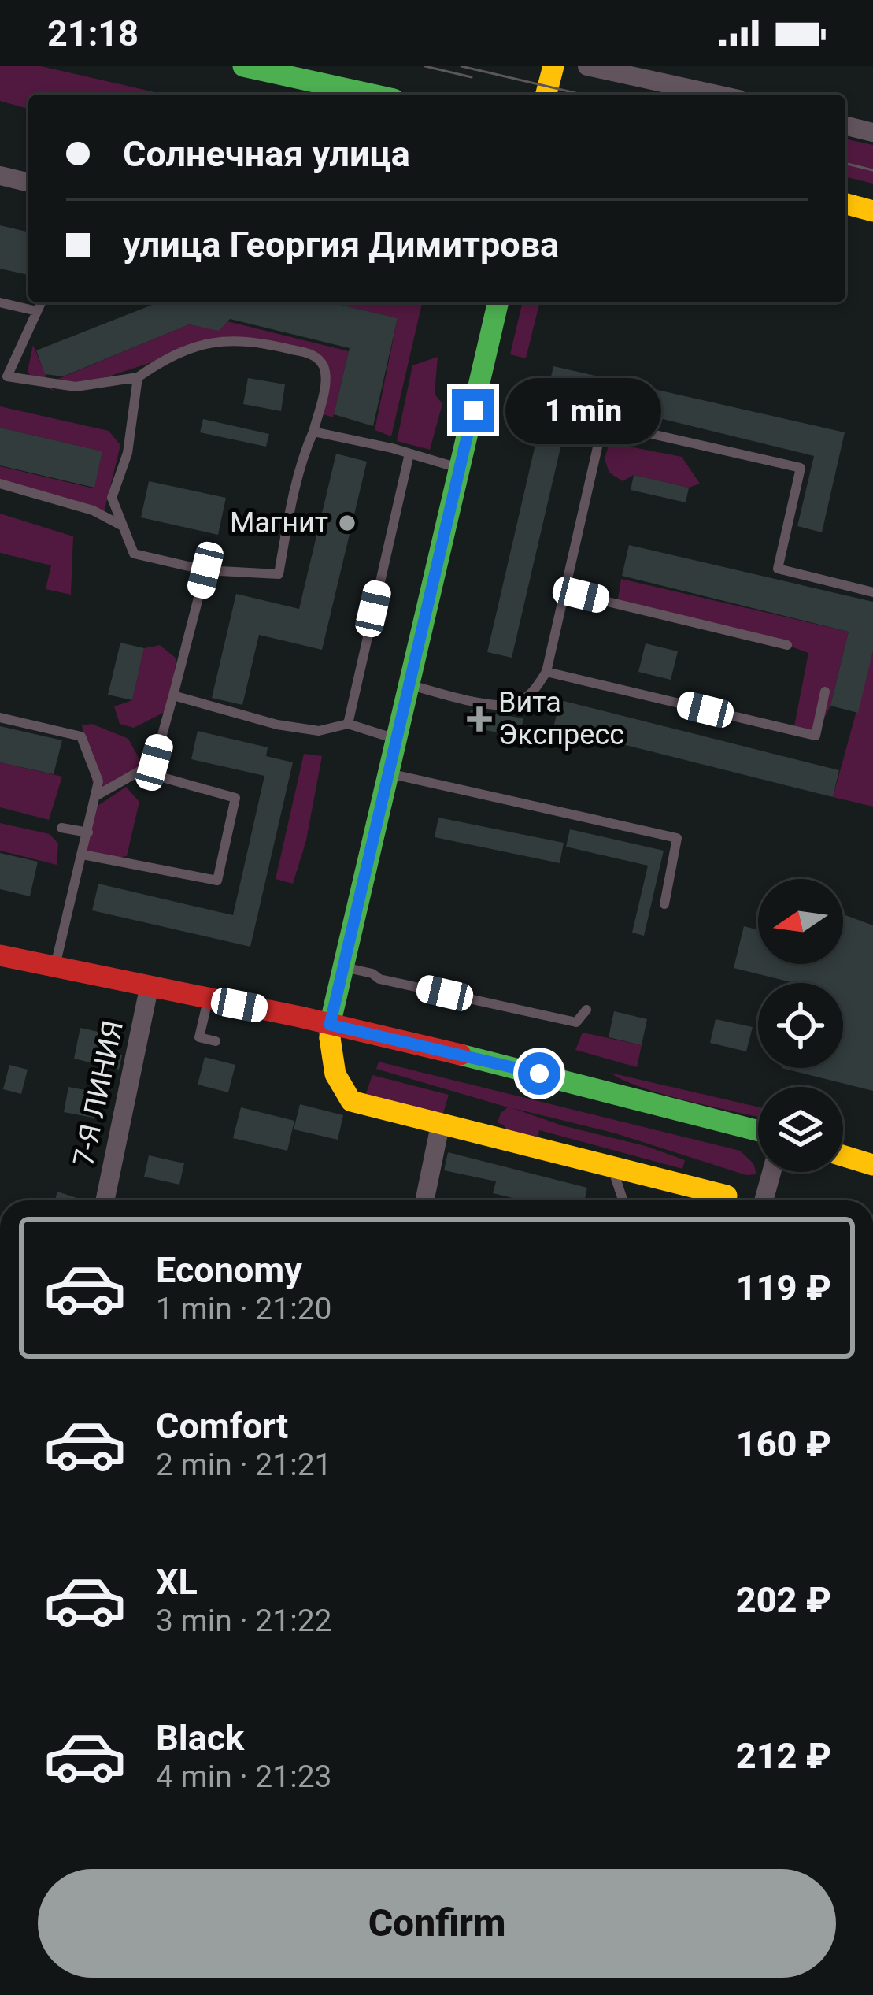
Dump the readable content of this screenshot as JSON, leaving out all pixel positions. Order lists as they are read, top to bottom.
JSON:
{
  "streets": {
    "street": ["7-Я ЛИНИЯ"]
  },
  "places": {
    "other": ["Магнит"],
    "health": ["Вита Экспресс"]
  },
  "north": "left",
  "page": {
    "status": "21:18",
    "banner": ["Солнечная улица", "улица Георгия Димитрова"],
    "bubble": "1 min",
    "list": [
      {
        "name": "Economy",
        "note": "1 min · 21:20",
        "value": "119 ₽"
      },
      {
        "name": "Comfort",
        "note": "2 min · 21:21",
        "value": "160 ₽"
      },
      {
        "name": "XL",
        "note": "3 min · 21:22",
        "value": "202 ₽"
      },
      {
        "name": "Black",
        "note": "4 min · 21:23",
        "value": "212 ₽"
      }
    ],
    "buttons": "Confirm"
  }
}
